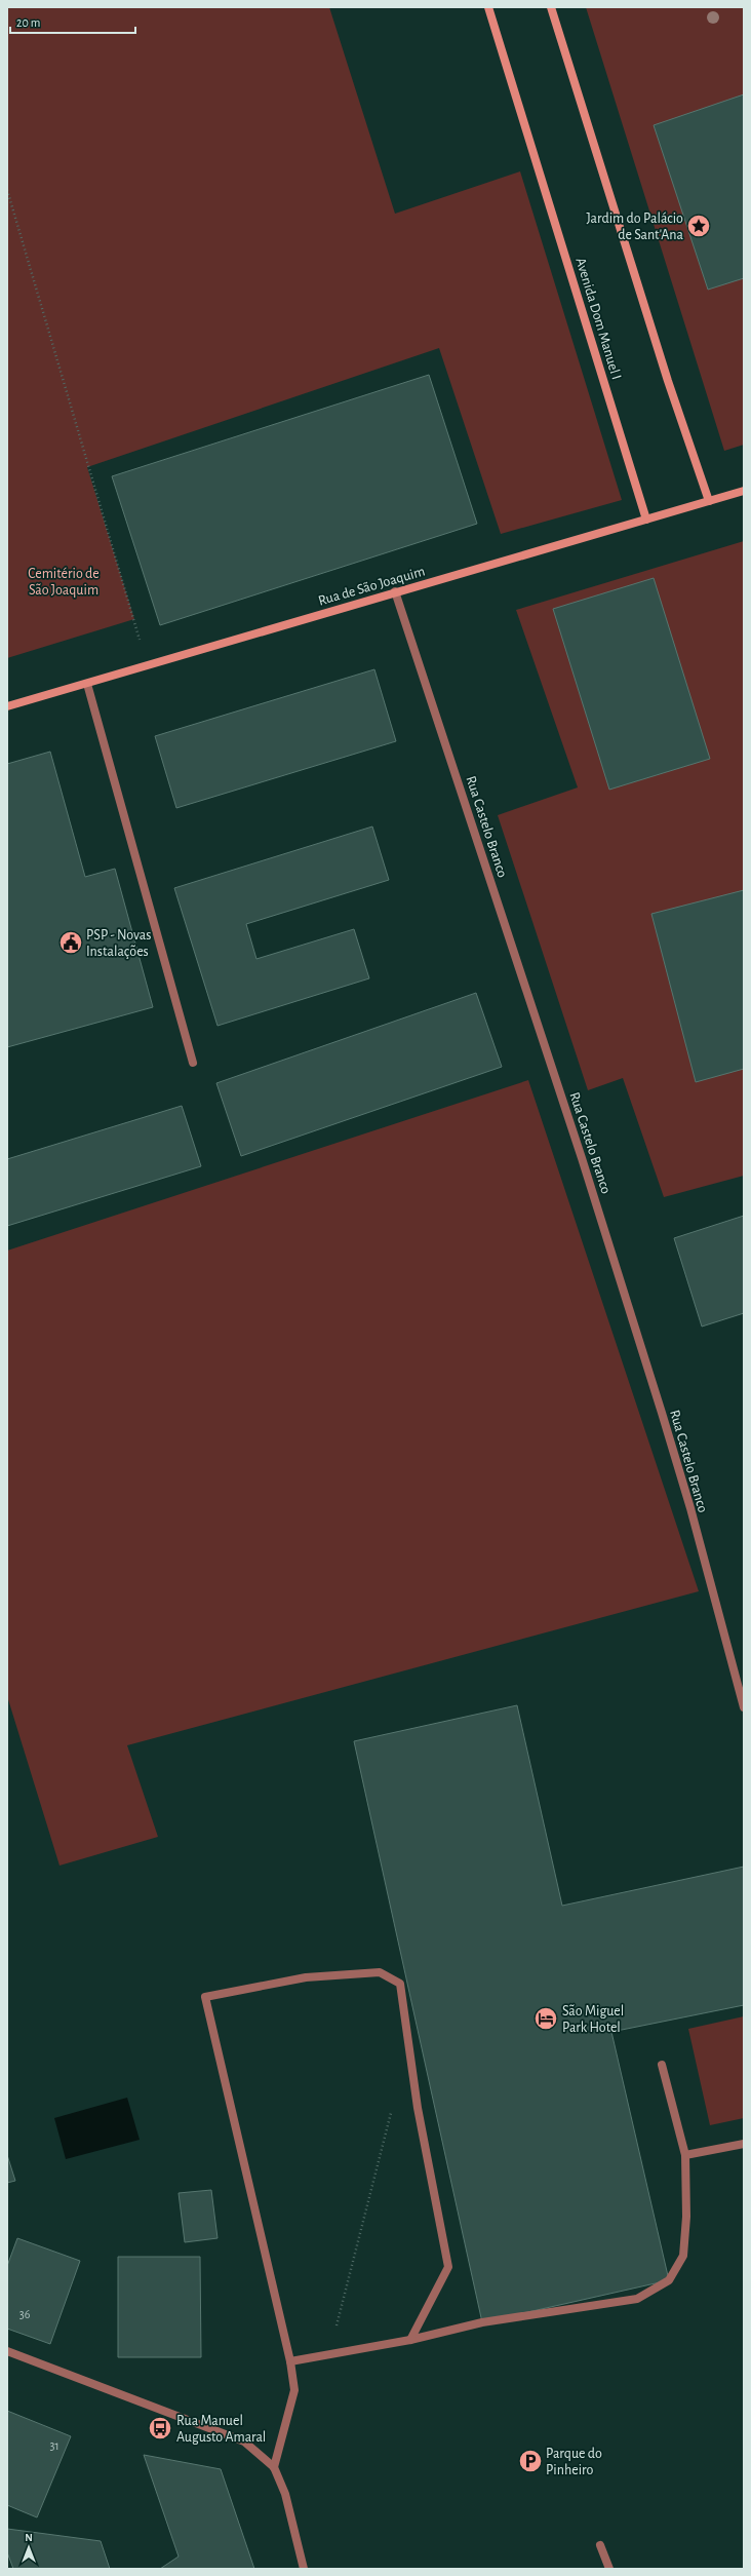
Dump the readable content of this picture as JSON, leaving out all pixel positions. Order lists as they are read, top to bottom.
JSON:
{
  "streets": {
    "main road": ["Avenida Dom Manuel I", "Rua de São Joaquim"],
    "street": ["Rua Castelo Branco"]
  },
  "crossings": [
    ["Avenida Dom Manuel I", "Rua de São Joaquim"],
    ["Rua de São Joaquim", "Rua Castelo Branco"]
  ],
  "parks": ["Cemitério de São Joaquim"],
  "places": {
    "place": ["Jardim do Palácio de Sant'Ana"],
    "public building": ["PSP - Novas Instalações"],
    "hotel": ["São Miguel Park Hotel"],
    "bus stop": ["Rua Manuel Augusto Amaral"],
    "parking": ["Parque do Pinheiro"]
  },
  "house_numbers": ["36", "31"],
  "scale_bar": "20 m",
  "north": "top"
}
